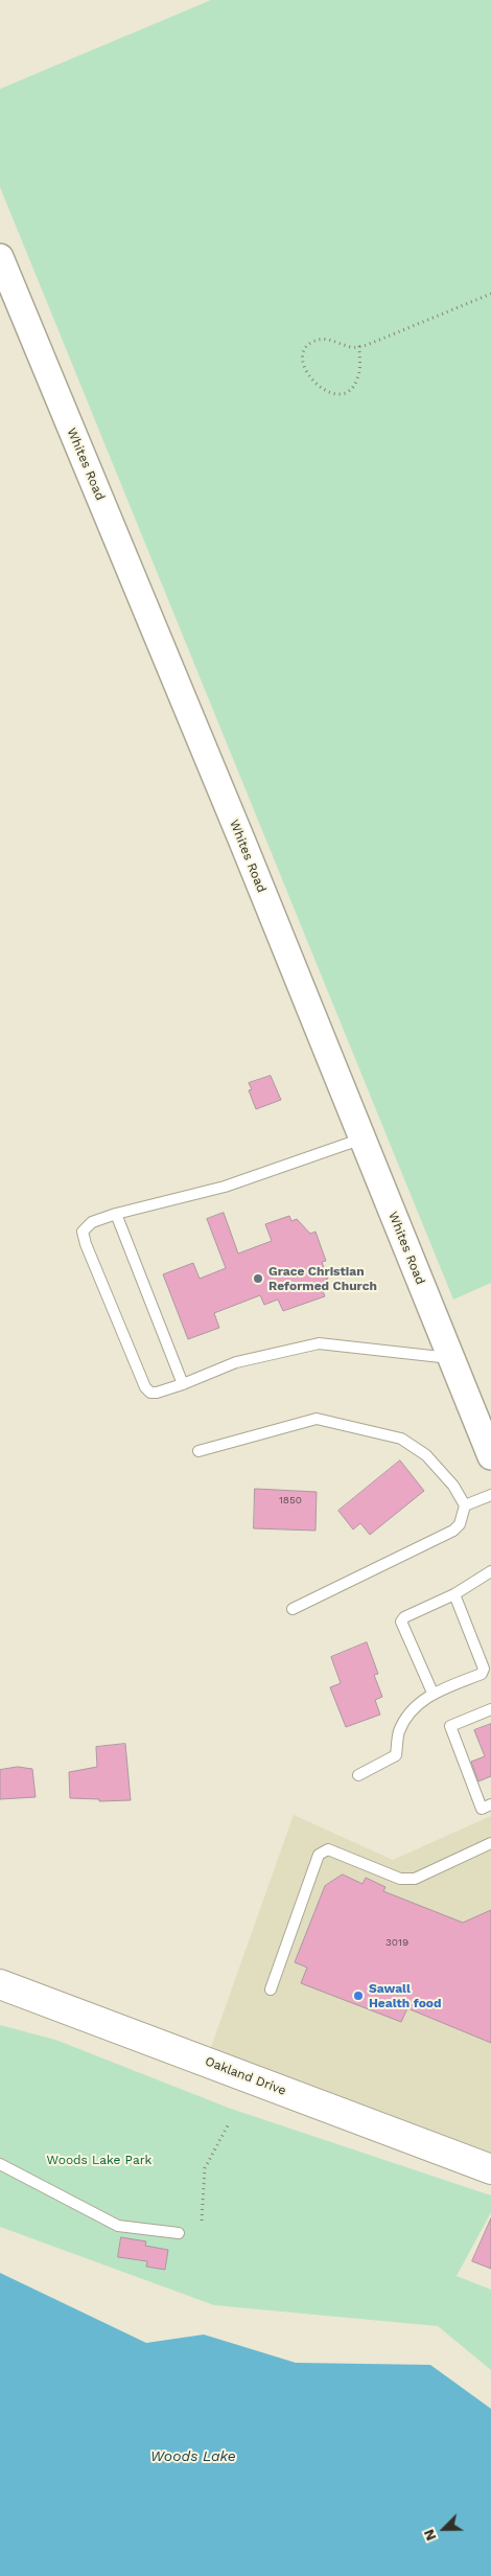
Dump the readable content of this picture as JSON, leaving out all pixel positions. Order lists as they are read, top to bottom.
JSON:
{
  "streets": {
    "main road": ["Oakland Drive"],
    "street": ["Whites Road"]
  },
  "water": ["Woods Lake"],
  "parks": ["Woods Lake Park"],
  "places": ["Grace Christian Reformed Church", "Sawall Health food"],
  "house_numbers": ["1850", "3019"],
  "north": "bottom left"
}
